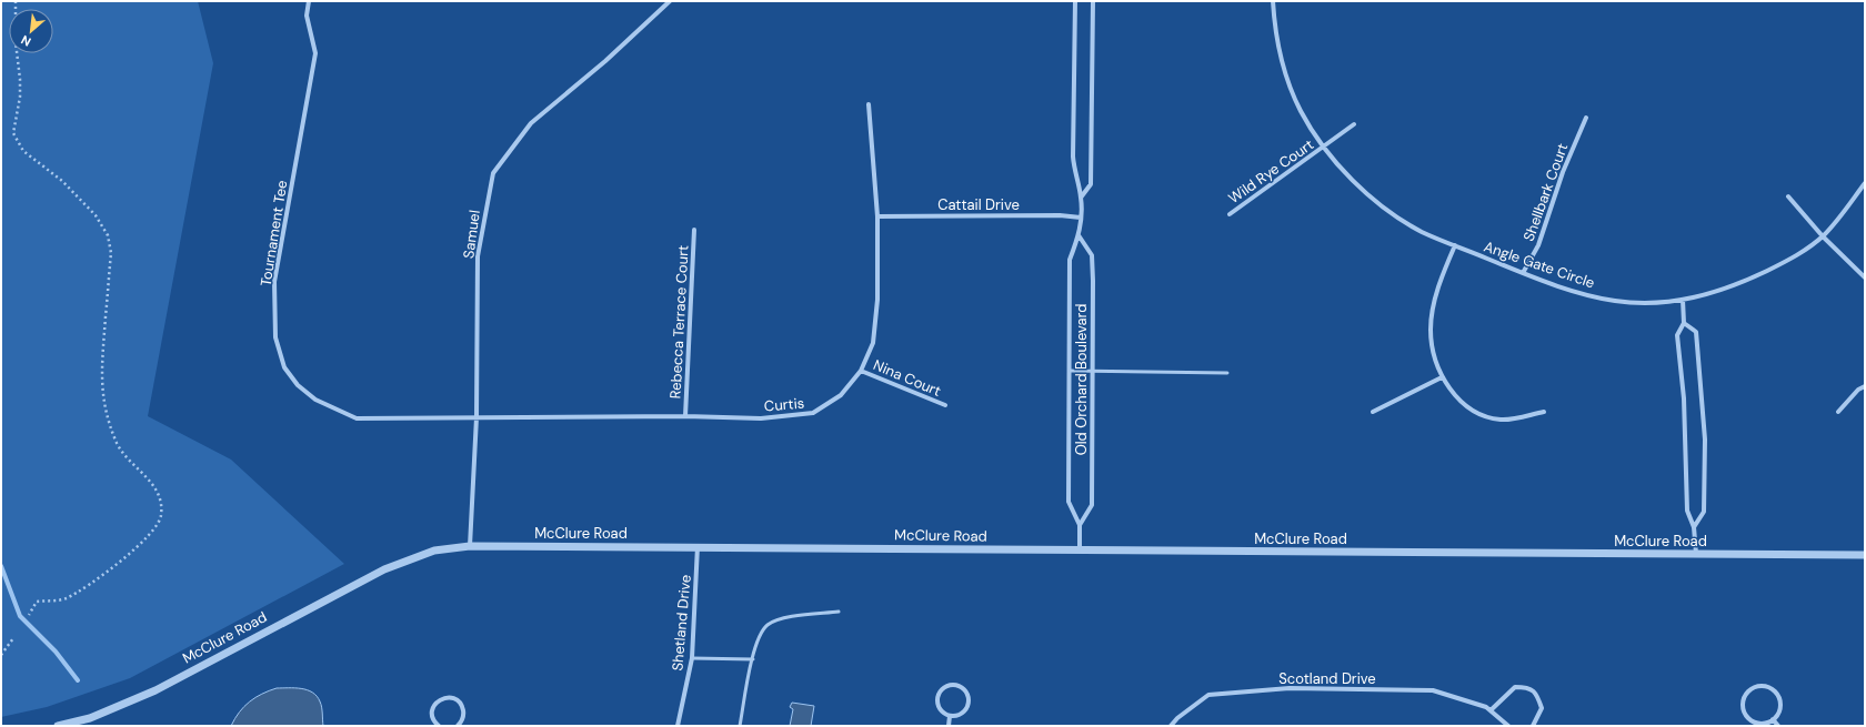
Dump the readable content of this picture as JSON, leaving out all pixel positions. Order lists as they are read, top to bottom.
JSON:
{
  "streets": {
    "street": [
      "Wild Rye Court",
      "Shellbark Court",
      "Cattail Drive",
      "Tournament Tee",
      "Samuel",
      "Angle Gate Circle",
      "Rebecca Terrace Court",
      "Nina Court",
      "Old Orchard Boulevard",
      "Curtis",
      "McClure Road",
      "Shetland Drive",
      "Scotland Drive"
    ]
  },
  "crossings": [
    ["Wild Rye Court", "Angle Gate Circle"],
    ["Shellbark Court", "Angle Gate Circle"],
    ["Cattail Drive", "Old Orchard Boulevard"],
    ["Cattail Drive", "Curtis"],
    ["Tournament Tee", "Samuel"],
    ["Tournament Tee", "Curtis"],
    ["Samuel", "Curtis"],
    ["Samuel", "McClure Road"],
    ["Rebecca Terrace Court", "Curtis"],
    ["Nina Court", "Curtis"],
    ["Old Orchard Boulevard", "McClure Road"],
    ["McClure Road", "Shetland Drive"]
  ],
  "north": "bottom left"
}
